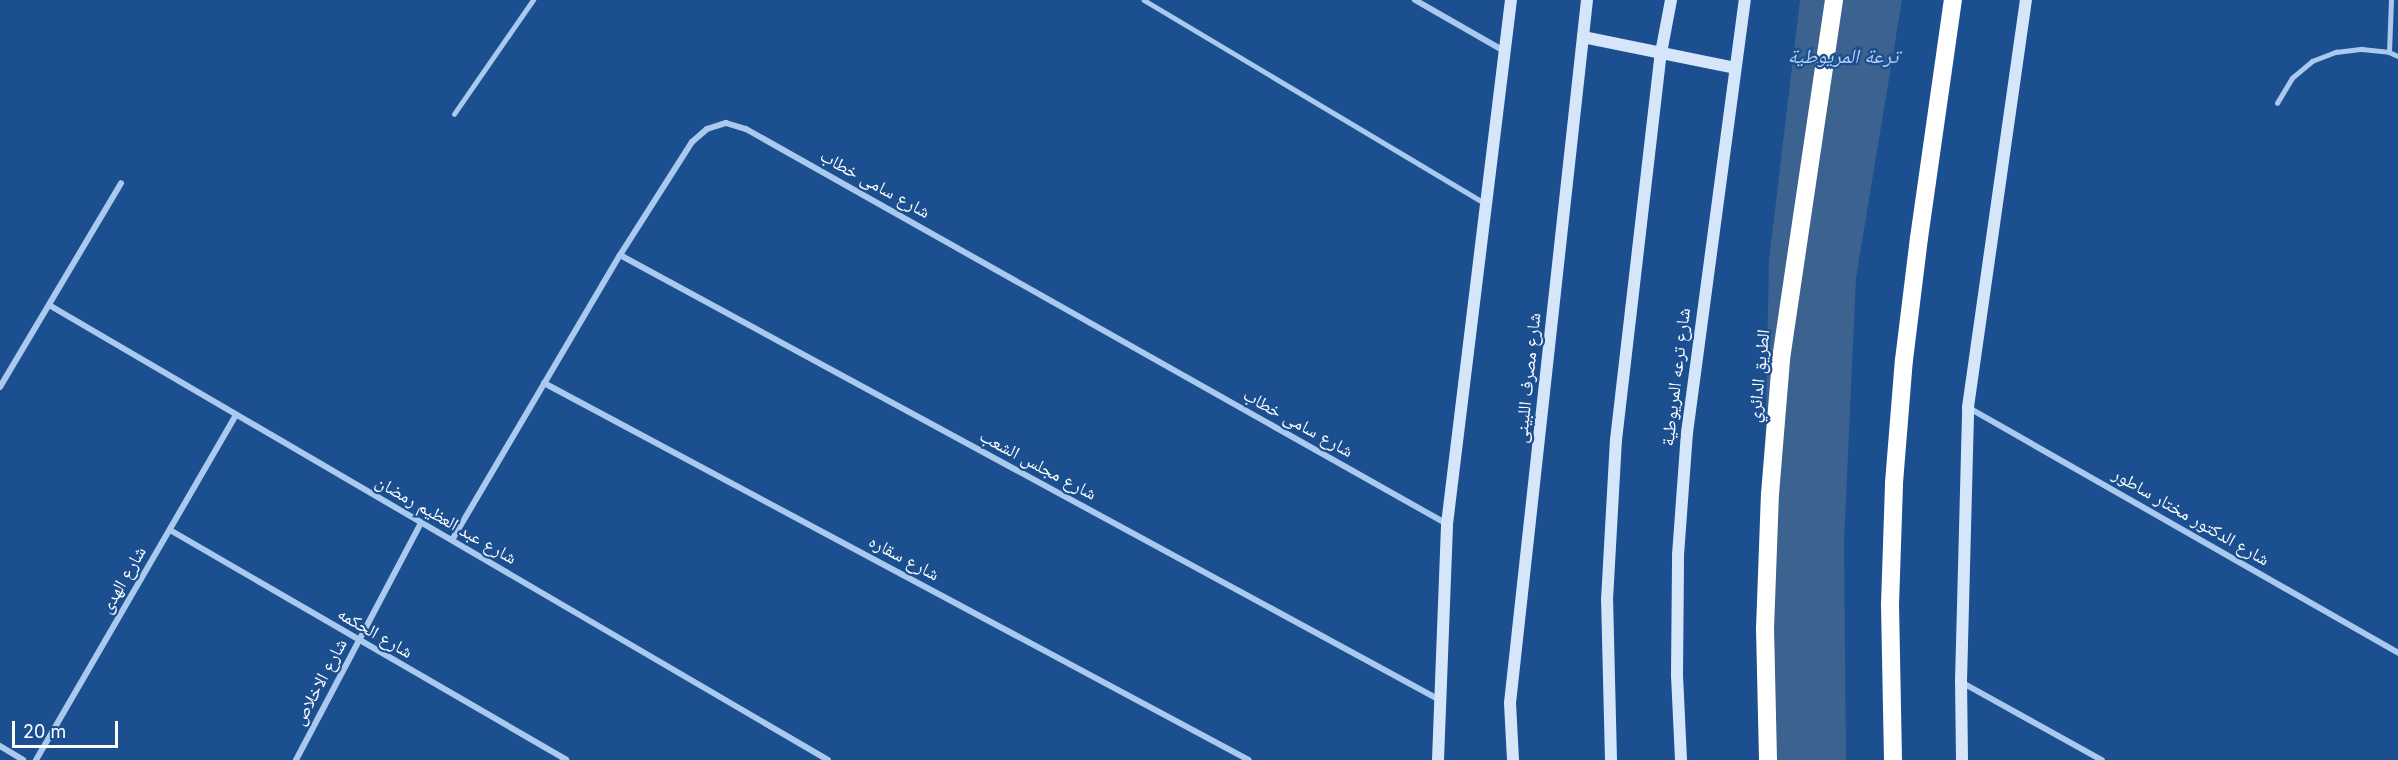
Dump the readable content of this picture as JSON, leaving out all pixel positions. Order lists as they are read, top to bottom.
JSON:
{
  "streets": {
    "highway": ["الطريق الدائري"],
    "main road": ["شارع ترعه المريوطية", "شارع مصرف اللبينى"],
    "street": [
      "شارع سامى خطاب",
      "شارع مجلس الشعب",
      "شارع الدكتور مختار ساطور",
      "شارع عبد العظيم رمضان",
      "شارع سقاره",
      "شارع الهدى",
      "شارع الحكمه",
      "شارع الاخلاص"
    ]
  },
  "crossings": [
    ["شارع سامى خطاب", "شارع مجلس الشعب"],
    ["شارع سامى خطاب", "شارع عبد العظيم رمضان"],
    ["شارع سامى خطاب", "شارع سقاره"],
    ["شارع عبد العظيم رمضان", "شارع الهدى"],
    ["شارع عبد العظيم رمضان", "شارع الاخلاص"],
    ["شارع الهدى", "شارع الحكمه"],
    ["شارع الحكمه", "شارع الاخلاص"]
  ],
  "water": ["ترعة المريوطية"],
  "scale_bar": "20 m"
}
